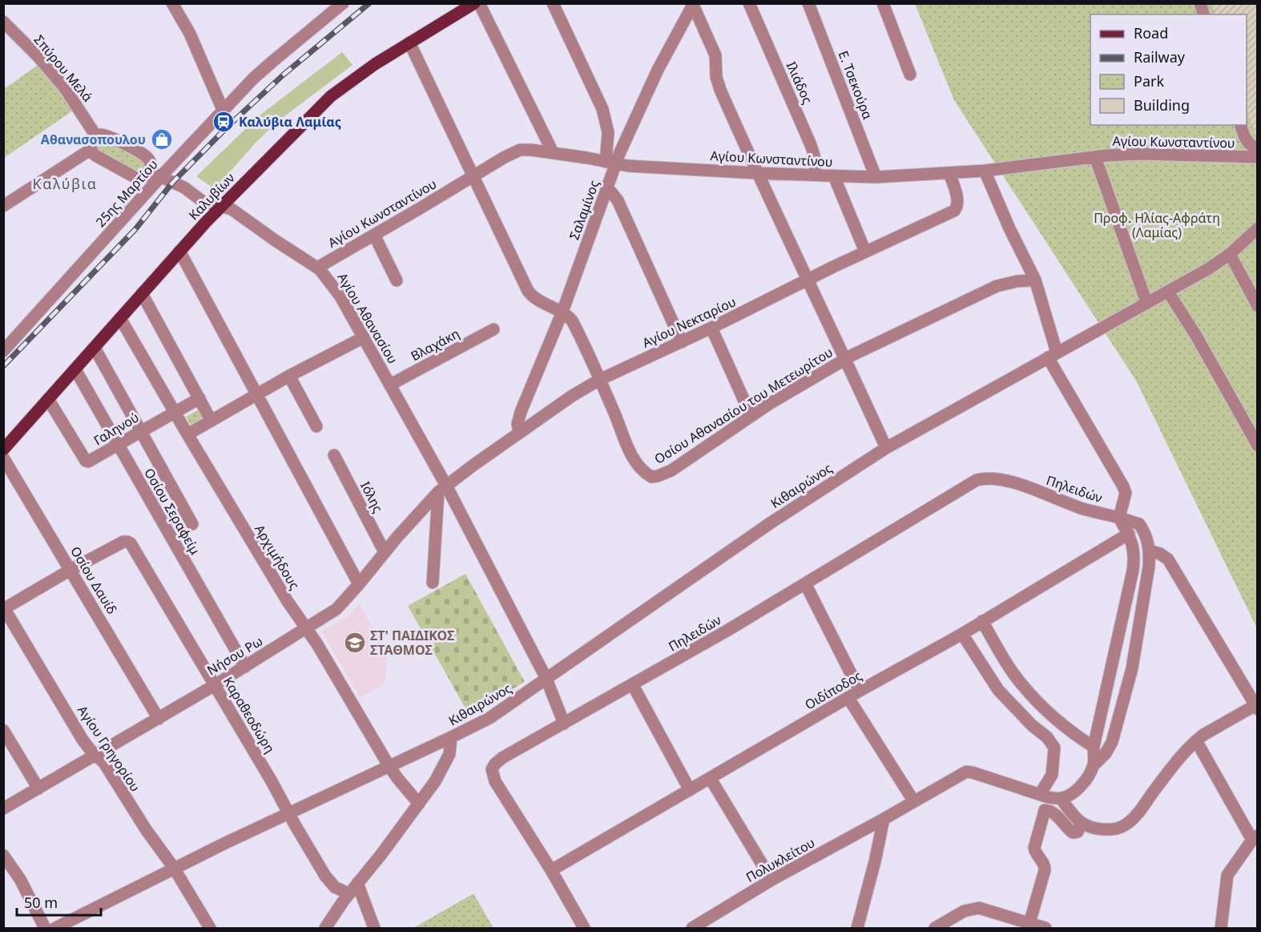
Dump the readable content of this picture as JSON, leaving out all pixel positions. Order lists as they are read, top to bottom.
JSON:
{
  "streets": {
    "main road": ["Καλυβίων"],
    "street": [
      "Σπύρου Μελά",
      "Ιλιάδος",
      "Ε. Τσεκούρα",
      "Αγίου Κωνσταντίνου",
      "25ης Μαρτίου",
      "Σαλαμίνος",
      "Αγίου Αθανασίου",
      "Αγίου Νεκταρίου",
      "Βλαχάκη",
      "Οσίου Αθανασίου του Μετεωρίτου",
      "Γαληνού",
      "Κιθαιρώνος",
      "Πηλειδών",
      "Ιόλης",
      "Οσίου Σεραφείμ",
      "Αρχιμήδους",
      "Οσίου Δαυίδ",
      "Νήσου Ρω",
      "Οιδίποδος",
      "Καραθεοδώρη",
      "Αγίου Γρηγορίου",
      "Πολυκλείτου"
    ]
  },
  "crossings": [
    ["Ιλιάδος", "Αγίου Κωνσταντίνου"],
    ["Ε. Τσεκούρα", "Αγίου Κωνσταντίνου"],
    ["Αγίου Κωνσταντίνου", "Σαλαμίνος"],
    ["Αγίου Κωνσταντίνου", "Αγίου Αθανασίου"],
    ["Αγίου Κωνσταντίνου", "Αγίου Νεκταρίου"],
    ["25ης Μαρτίου", "Αγίου Αθανασίου"],
    ["Καλυβίων", "Αγίου Αθανασίου"],
    ["Καλυβίων", "Γαληνού"],
    ["Καλυβίων", "Οσίου Σεραφείμ"],
    ["Καλυβίων", "Αρχιμήδους"],
    ["Σαλαμίνος", "Αγίου Νεκταρίου"],
    ["Αγίου Αθανασίου", "Αγίου Νεκταρίου"],
    ["Αγίου Αθανασίου", "Βλαχάκη"],
    ["Αγίου Αθανασίου", "Κιθαιρώνος"],
    ["Αγίου Αθανασίου", "Πηλειδών"],
    ["Αγίου Αθανασίου", "Νήσου Ρω"],
    ["Αγίου Νεκταρίου", "Οσίου Αθανασίου του Μετεωρίτου"],
    ["Αγίου Νεκταρίου", "Νήσου Ρω"],
    ["Γαληνού", "Οσίου Σεραφείμ"],
    ["Γαληνού", "Αρχιμήδους"],
    ["Κιθαιρώνος", "Αρχιμήδους"],
    ["Κιθαιρώνος", "Καραθεοδώρη"],
    ["Κιθαιρώνος", "Αγίου Γρηγορίου"],
    ["Πηλειδών", "Οιδίποδος"],
    ["Ιόλης", "Νήσου Ρω"],
    ["Οσίου Σεραφείμ", "Νήσου Ρω"],
    ["Αρχιμήδους", "Νήσου Ρω"],
    ["Οσίου Δαυίδ", "Νήσου Ρω"],
    ["Οσίου Δαυίδ", "Καραθεοδώρη"],
    ["Νήσου Ρω", "Καραθεοδώρη"],
    ["Νήσου Ρω", "Αγίου Γρηγορίου"]
  ],
  "districts": ["Καλύβια"],
  "parks": ["Προφ. Ηλίας-Αφράτη (Λαμίας)"],
  "places": {
    "station": ["Καλύβια Λαμίας"],
    "shop": ["Αθανασοπουλου"],
    "school or university": ["ΣΤ' ΠΑΙΔΙΚΟΣ ΣΤΑΘΜΟΣ"]
  },
  "legend": [
    "Road",
    "Railway",
    "Park",
    "Building"
  ],
  "scale_bar": "50 m"
}
